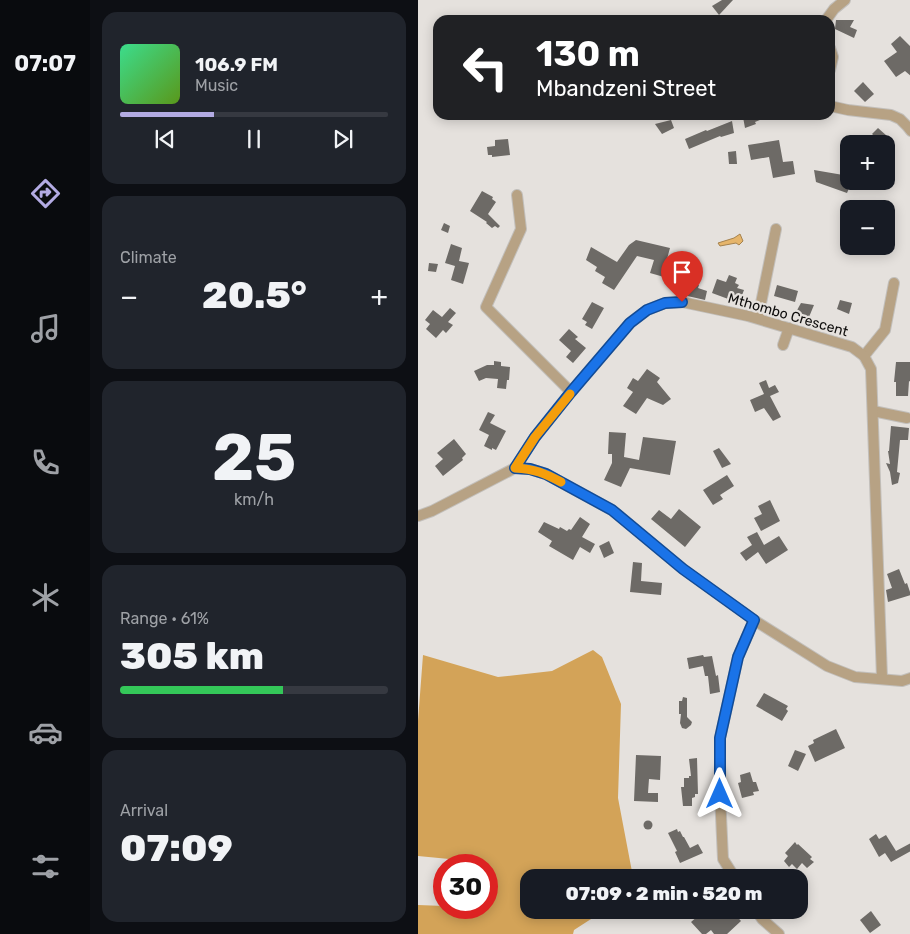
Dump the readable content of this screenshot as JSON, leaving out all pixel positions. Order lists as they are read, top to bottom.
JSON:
{
  "streets": {
    "street": ["Mthombo Crescent"]
  },
  "page": {
    "tabs": "07:07",
    "turn": ["130 m", "Mbandzeni Street"],
    "song": ["106.9 FM", "Music"],
    "map_buttons": ["+", "−"],
    "tile": [
      "Climate",
      ["25", "km/h"],
      ["Range · 61%", "305 km"],
      ["Arrival", "07:09"]
    ],
    "heat": ["−", "20.5°", "+"],
    "limit": "30",
    "trip": "07:09 · 2 min · 520 m"
  }
}
